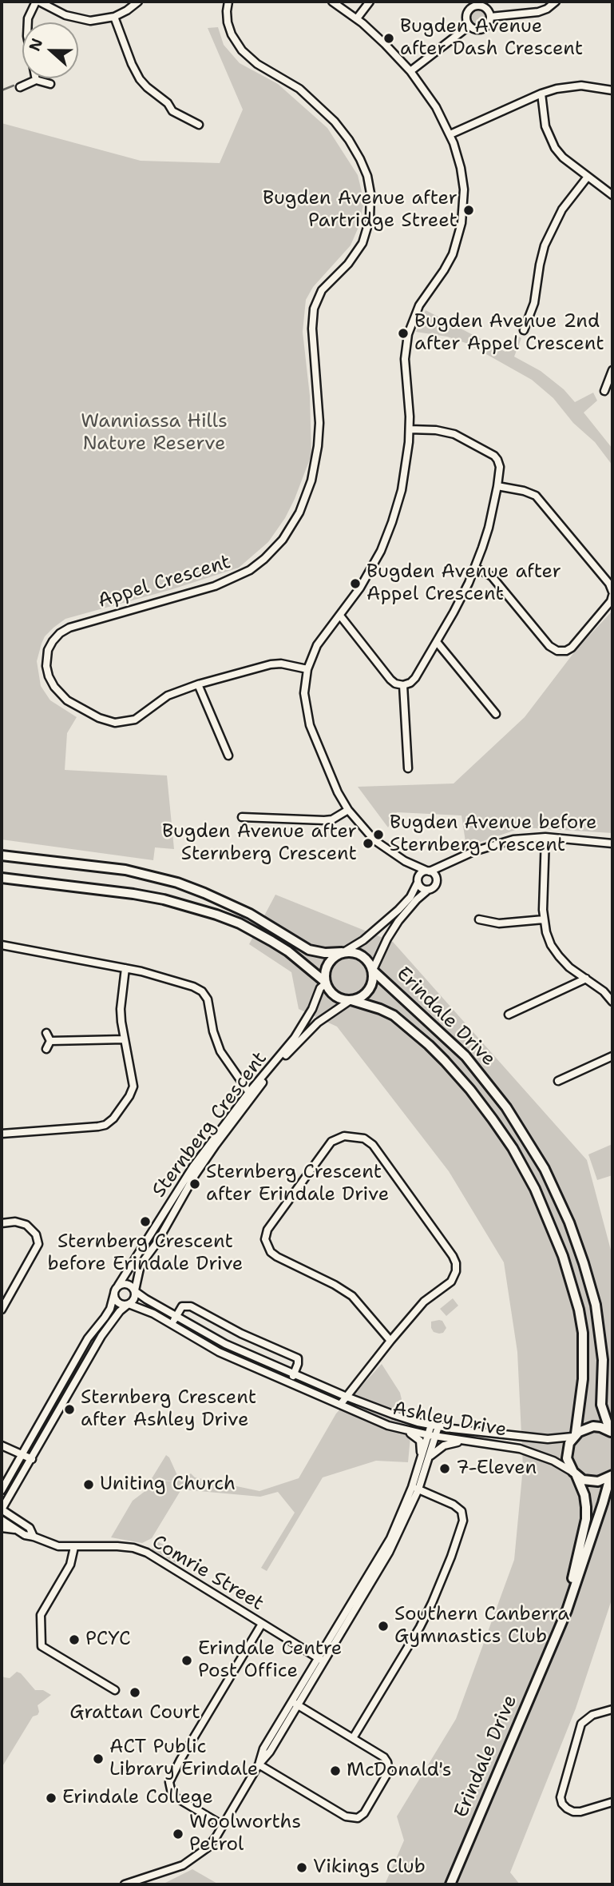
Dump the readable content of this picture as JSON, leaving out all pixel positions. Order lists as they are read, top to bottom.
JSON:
{
  "streets": {
    "main road": ["Erindale Drive"],
    "street": [
      "Appel Crescent",
      "Sternberg Crescent",
      "Ashley Drive",
      "Comrie Street"
    ]
  },
  "crossings": [
    ["Erindale Drive", "Sternberg Crescent"],
    ["Erindale Drive", "Ashley Drive"],
    ["Sternberg Crescent", "Ashley Drive"]
  ],
  "parks": ["Wanniassa Hills Nature Reserve"],
  "places": [
    "Bugden Avenue after Dash Crescent",
    "Bugden Avenue after Partridge Street",
    "Bugden Avenue 2nd after Appel Crescent",
    "Bugden Avenue after Appel Crescent",
    "Bugden Avenue before Sternberg Crescent",
    "Bugden Avenue after Sternberg Crescent",
    "Sternberg Crescent after Erindale Drive",
    "Sternberg Crescent before Erindale Drive",
    "Sternberg Crescent after Ashley Drive",
    "7-Eleven",
    "Uniting Church",
    "Southern Canberra Gymnastics Club",
    "PCYC",
    "Erindale Centre Post Office",
    "Grattan Court",
    "ACT Public Library Erindale",
    "McDonald's",
    "Erindale College",
    "Woolworths Petrol",
    "Vikings Club"
  ],
  "north": "left"
}
